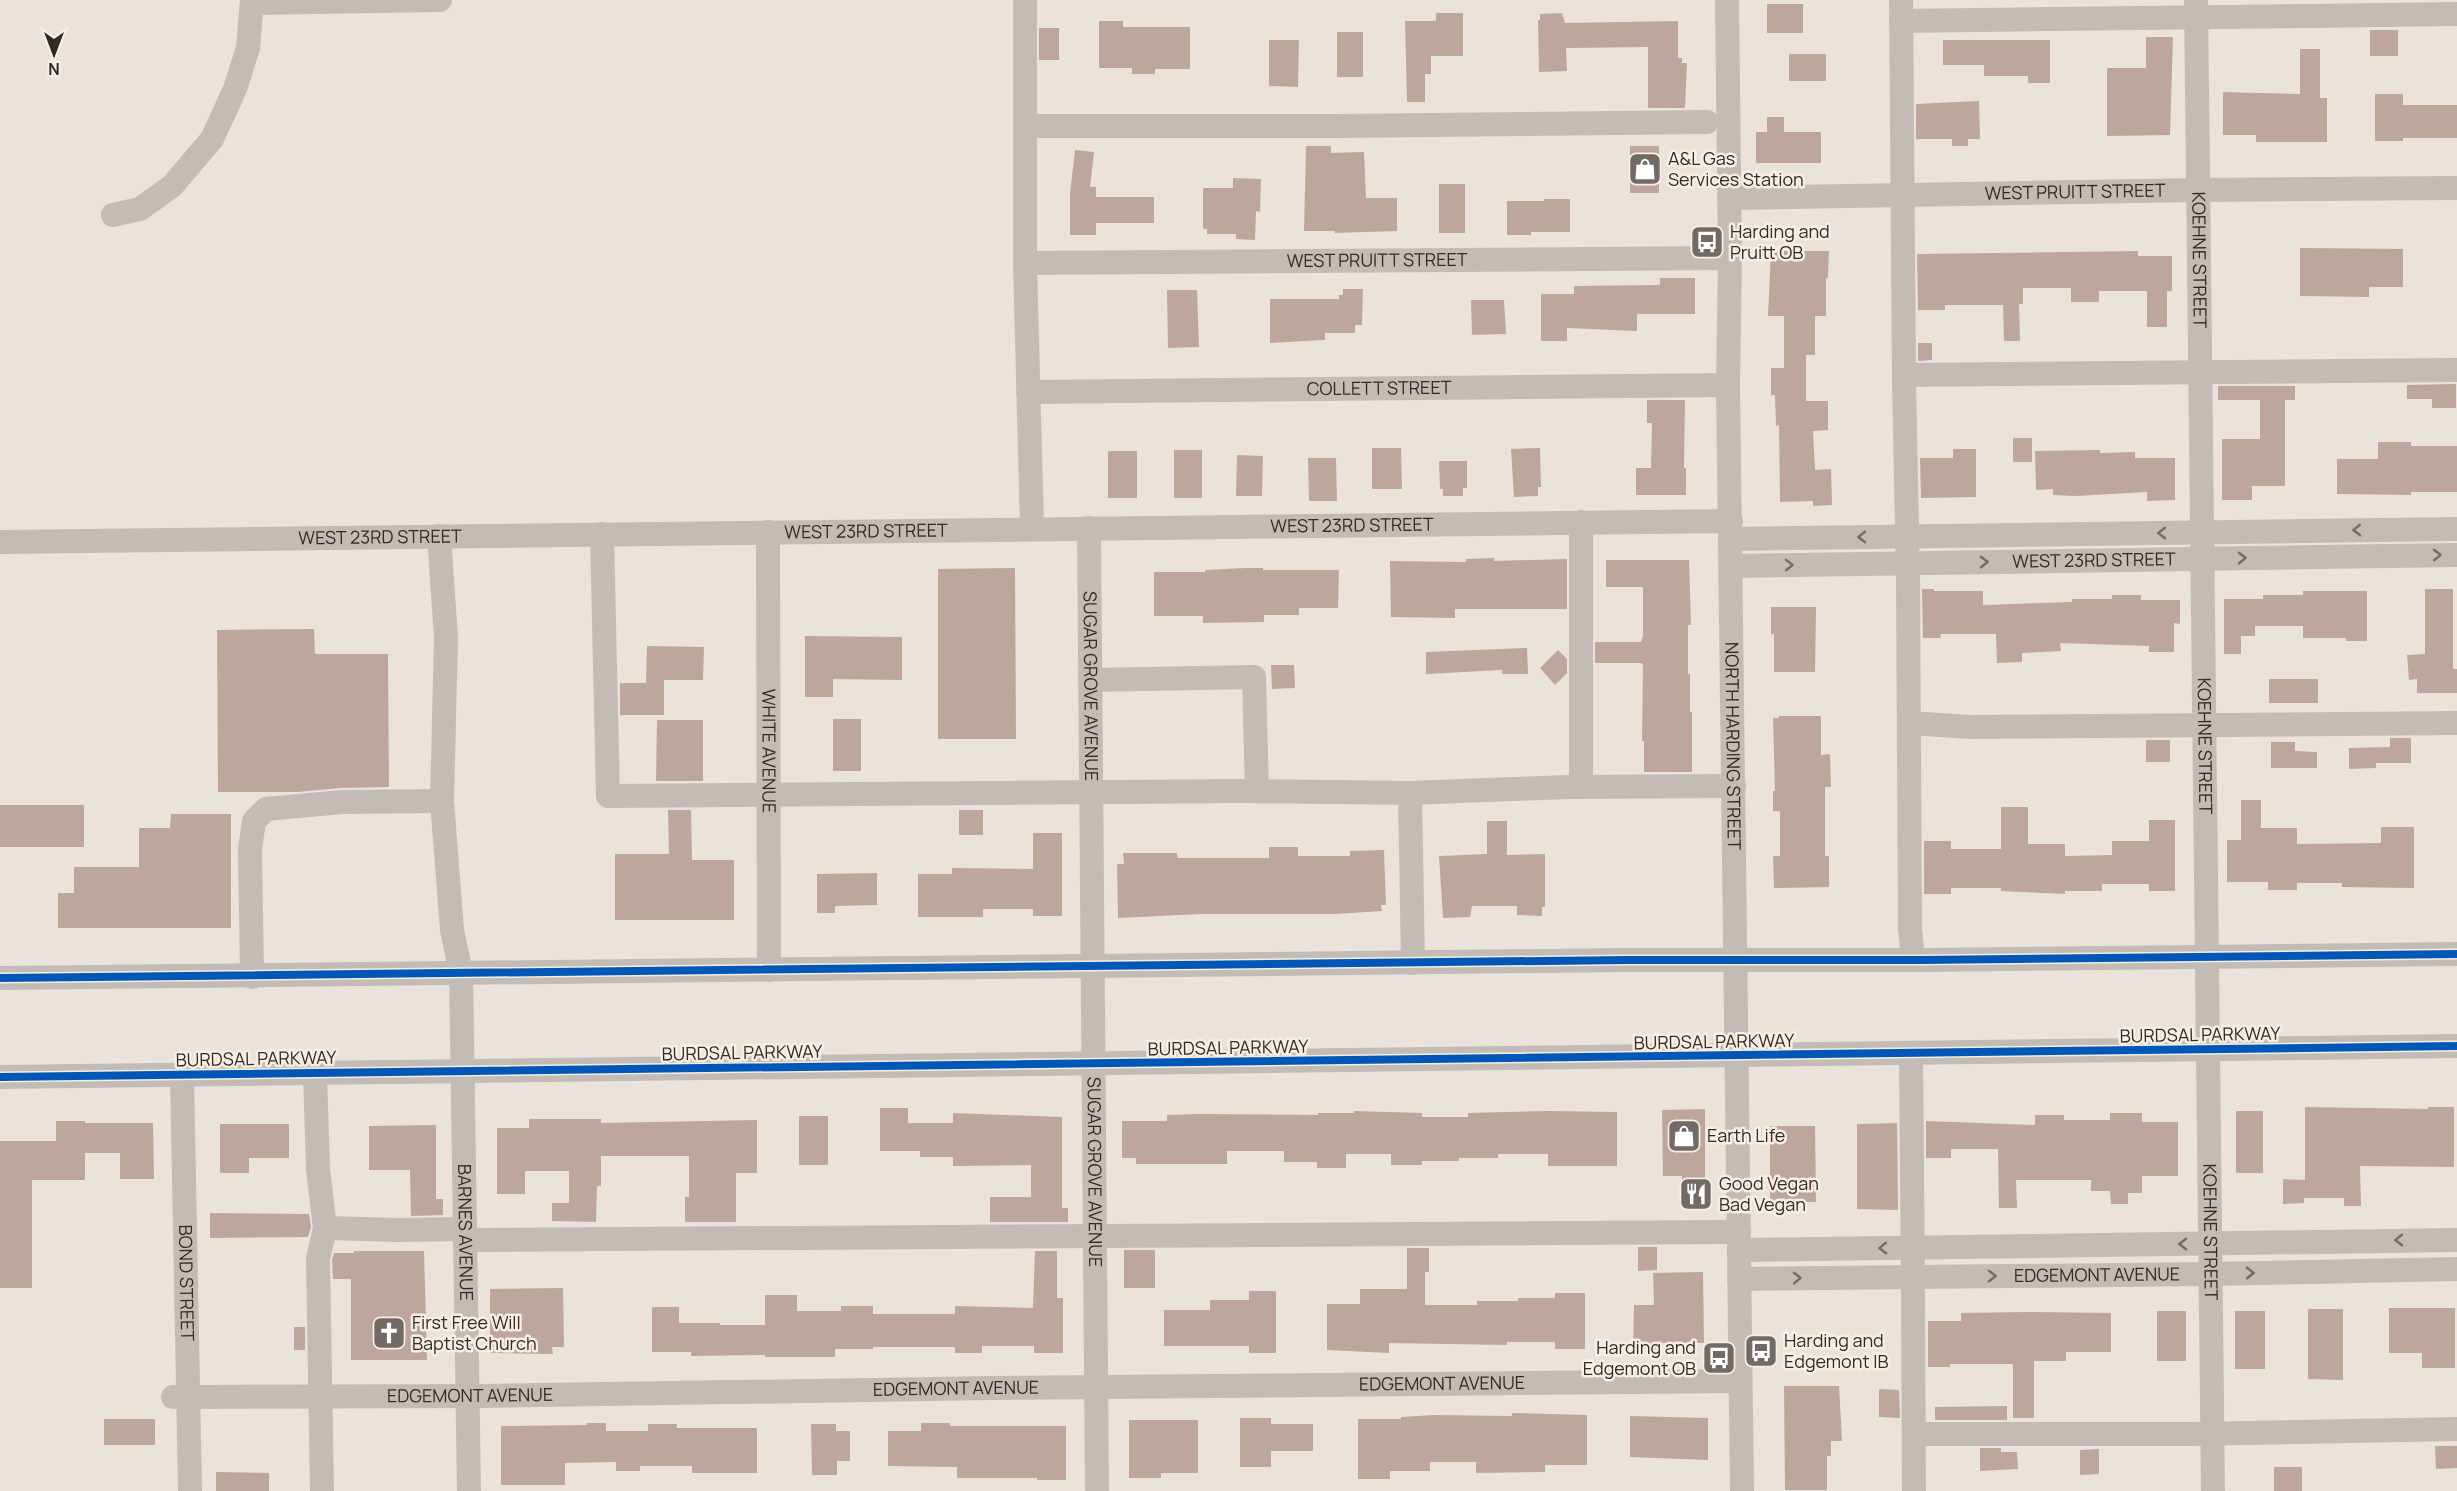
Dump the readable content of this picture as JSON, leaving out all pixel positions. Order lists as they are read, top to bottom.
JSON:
{
  "streets": {
    "street": [
      "WEST PRUITT STREET",
      "KOEHNE STREET",
      "COLLETT STREET",
      "WEST 23RD STREET",
      "SUGAR GROVE AVENUE",
      "NORTH HARDING STREET",
      "WHITE AVENUE",
      "BURDSAL PARKWAY",
      "BARNES AVENUE",
      "EDGEMONT AVENUE",
      "BOND STREET"
    ]
  },
  "crossings": [
    ["WEST PRUITT STREET", "KOEHNE STREET"],
    ["WEST PRUITT STREET", "NORTH HARDING STREET"],
    ["KOEHNE STREET", "WEST 23RD STREET"],
    ["KOEHNE STREET", "BURDSAL PARKWAY"],
    ["KOEHNE STREET", "EDGEMONT AVENUE"],
    ["COLLETT STREET", "NORTH HARDING STREET"],
    ["WEST 23RD STREET", "SUGAR GROVE AVENUE"],
    ["WEST 23RD STREET", "NORTH HARDING STREET"],
    ["WEST 23RD STREET", "WHITE AVENUE"],
    ["WEST 23RD STREET", "BARNES AVENUE"],
    ["SUGAR GROVE AVENUE", "BURDSAL PARKWAY"],
    ["SUGAR GROVE AVENUE", "EDGEMONT AVENUE"],
    ["NORTH HARDING STREET", "BURDSAL PARKWAY"],
    ["NORTH HARDING STREET", "EDGEMONT AVENUE"],
    ["BURDSAL PARKWAY", "BARNES AVENUE"],
    ["BURDSAL PARKWAY", "BOND STREET"],
    ["BARNES AVENUE", "EDGEMONT AVENUE"],
    ["EDGEMONT AVENUE", "BOND STREET"]
  ],
  "places": {
    "shop": ["A&L Gas Services Station", "Earth Life"],
    "bus stop": ["Harding and Pruitt OB", "Harding and Edgemont IB", "Harding and Edgemont OB"],
    "restaurant": ["Good Vegan Bad Vegan"],
    "church": ["First Free Will Baptist Church"]
  },
  "north": "bottom"
}
